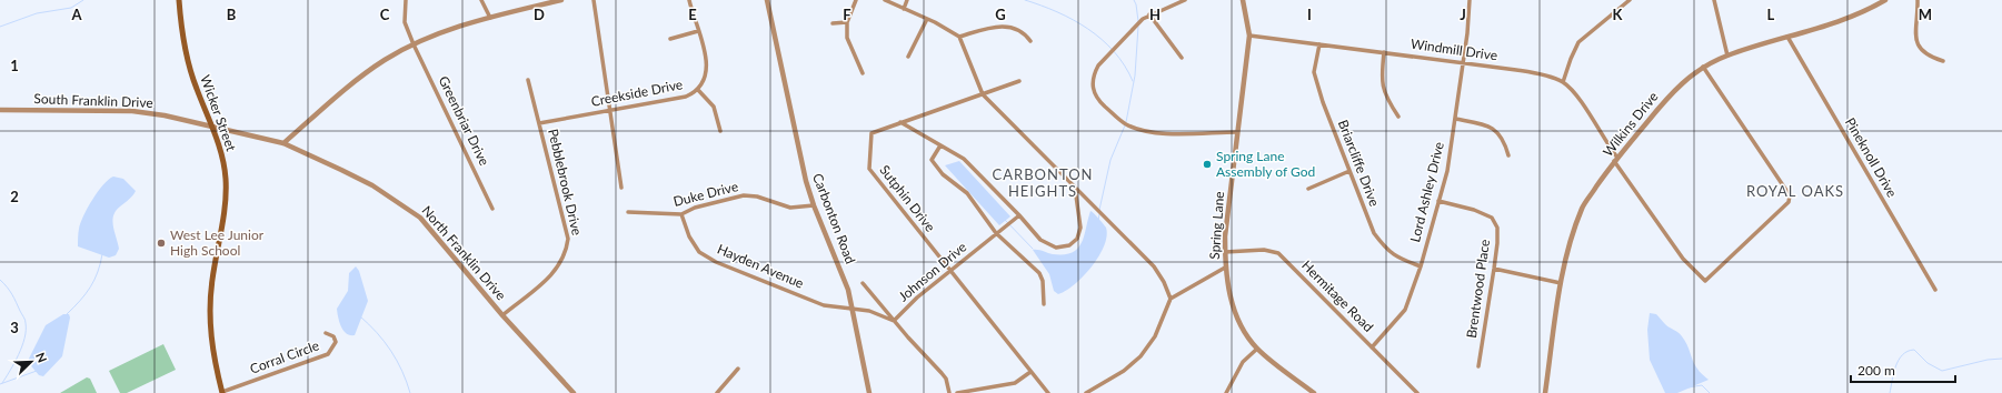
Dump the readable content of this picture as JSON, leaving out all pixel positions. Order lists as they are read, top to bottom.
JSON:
{
  "streets": {
    "main road": ["Wicker Street"],
    "street": [
      "Windmill Drive",
      "Creekside Drive",
      "South Franklin Drive",
      "Greenbriar Drive",
      "Wilkins Drive",
      "Pineknoll Drive",
      "Briarcliffe Drive",
      "Pebblebrook Drive",
      "Lord Ashley Drive",
      "Duke Drive",
      "Sutphin Drive",
      "Carbonton Road",
      "Spring Lane",
      "North Franklin Drive",
      "Hayden Avenue",
      "Johnson Drive",
      "Brentwood Place",
      "Hermitage Road",
      "Corral Circle"
    ]
  },
  "crossings": [
    ["Windmill Drive", "Briarcliffe Drive"],
    ["Windmill Drive", "Lord Ashley Drive"],
    ["Windmill Drive", "Spring Lane"],
    ["Creekside Drive", "Pebblebrook Drive"],
    ["South Franklin Drive", "Wicker Street"],
    ["South Franklin Drive", "North Franklin Drive"],
    ["Wicker Street", "North Franklin Drive"],
    ["Wicker Street", "Corral Circle"],
    ["Wilkins Drive", "Pineknoll Drive"],
    ["Briarcliffe Drive", "Lord Ashley Drive"],
    ["Pebblebrook Drive", "North Franklin Drive"],
    ["Lord Ashley Drive", "Brentwood Place"],
    ["Lord Ashley Drive", "Hermitage Road"],
    ["Duke Drive", "Carbonton Road"],
    ["Duke Drive", "Hayden Avenue"],
    ["Sutphin Drive", "Johnson Drive"],
    ["Carbonton Road", "Hayden Avenue"],
    ["Carbonton Road", "Johnson Drive"],
    ["Spring Lane", "Hermitage Road"],
    ["Hayden Avenue", "Johnson Drive"]
  ],
  "districts": ["CARBONTON HEIGHTS", "ROYAL OAKS"],
  "places": ["Spring Lane Assembly of God", "West Lee Junior High School"],
  "scale_bar": "200 m",
  "north": "top right",
  "grid": {
    "columns": [
      "A",
      "B",
      "C",
      "D",
      "E",
      "F",
      "G",
      "H",
      "I",
      "J",
      "K",
      "L",
      "M"
    ],
    "rows": ["1", "2", "3"]
  }
}
